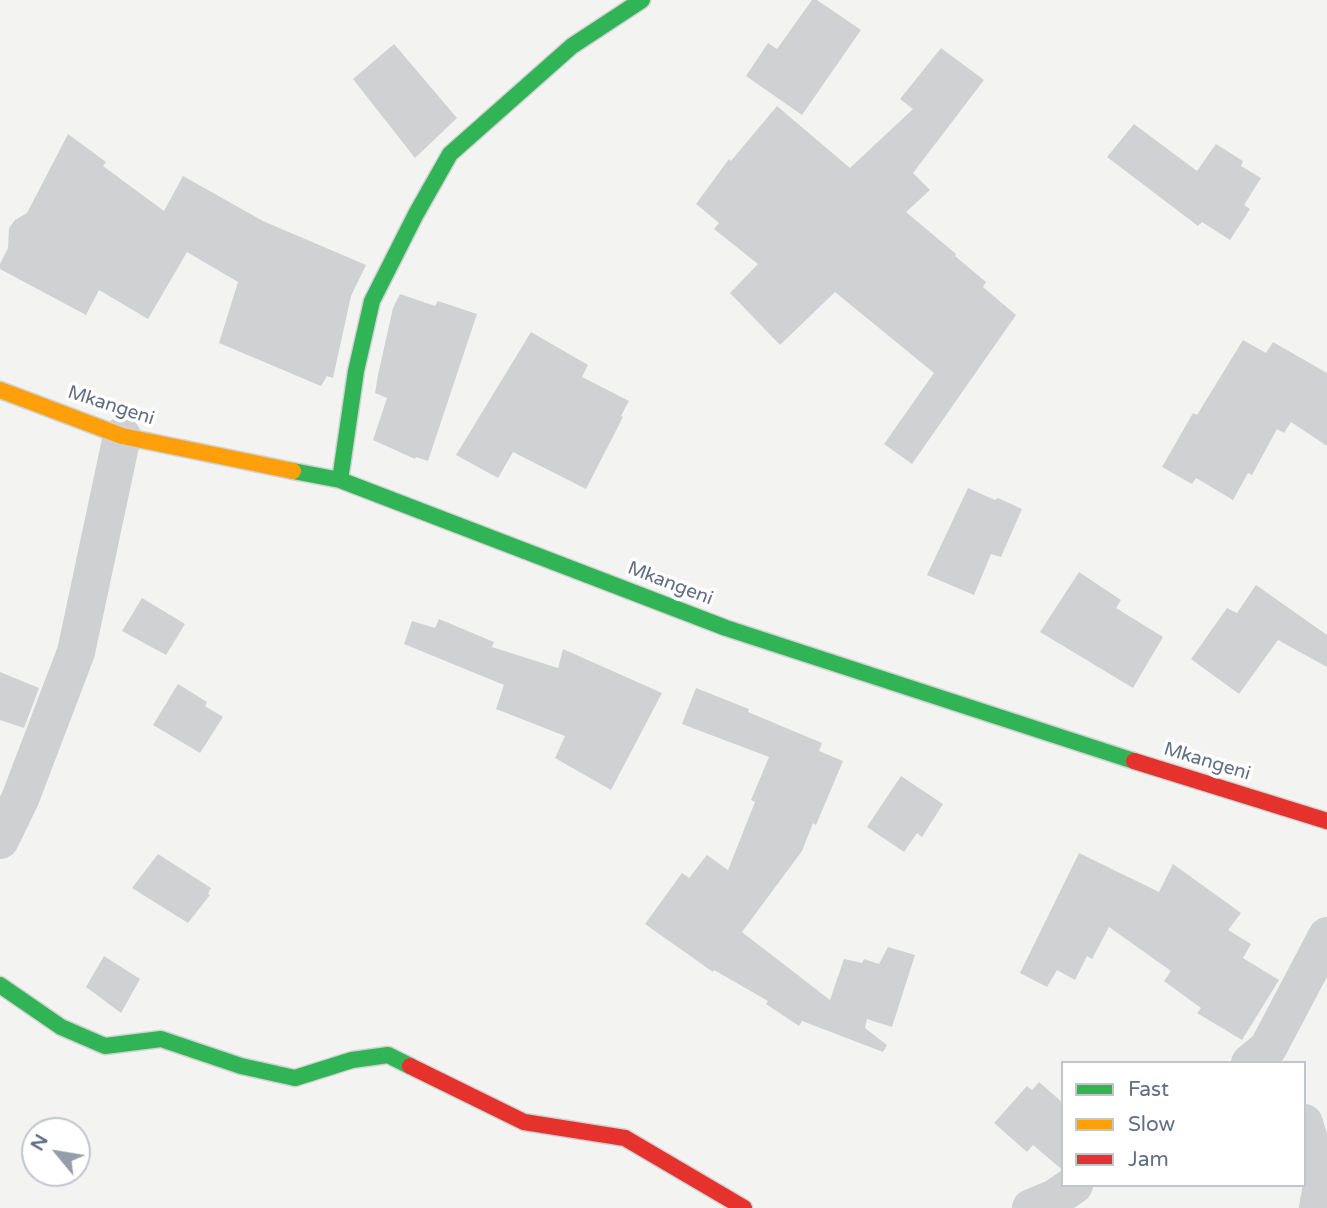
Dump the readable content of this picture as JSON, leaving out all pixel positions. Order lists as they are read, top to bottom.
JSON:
{
  "streets": {
    "street": ["Mkangeni"]
  },
  "legend": ["Fast", "Slow", "Jam"],
  "north": "top left"
}
